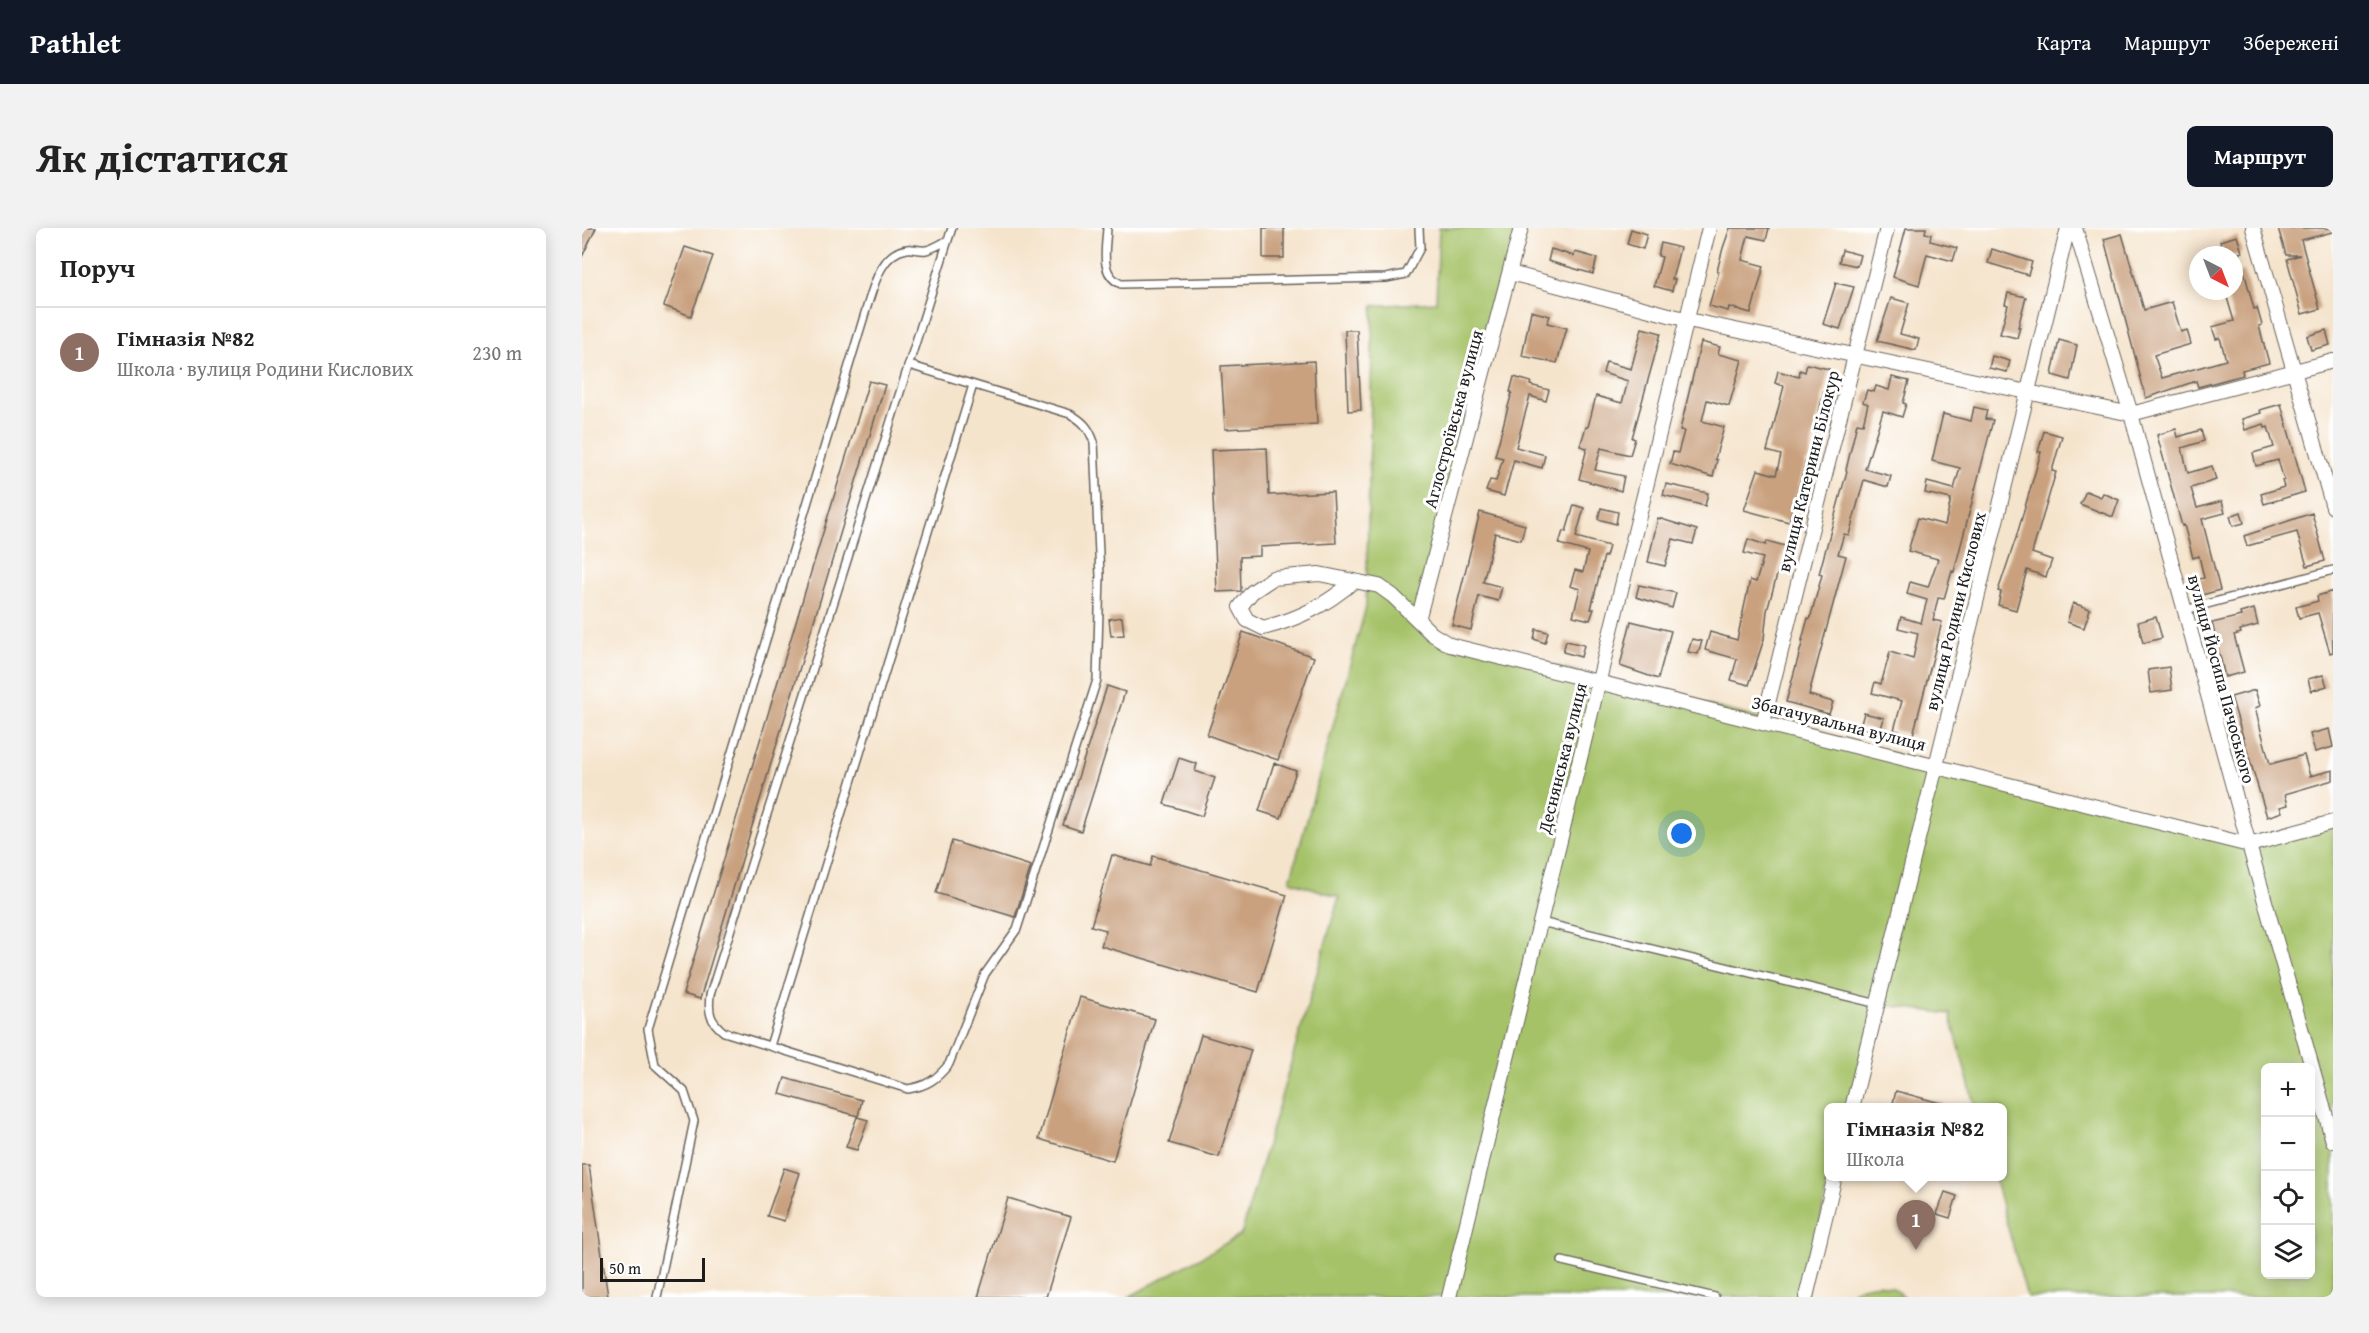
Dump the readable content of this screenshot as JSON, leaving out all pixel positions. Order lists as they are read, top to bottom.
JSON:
{
  "streets": {
    "street": [
      "Аглостроївська вулиця",
      "вулиця Катерини Білокур",
      "вулиця Родини Кислових",
      "вулиця Йосипа Пачоського",
      "Збагачувальна вулиця",
      "Деснянська вулиця"
    ]
  },
  "crossings": [
    ["Аглостроївська вулиця", "Збагачувальна вулиця"],
    ["вулиця Катерини Білокур", "Збагачувальна вулиця"],
    ["вулиця Родини Кислових", "Збагачувальна вулиця"],
    ["вулиця Йосипа Пачоського", "Збагачувальна вулиця"],
    ["Збагачувальна вулиця", "Деснянська вулиця"]
  ],
  "scale_bar": "50 m",
  "north": "bottom right",
  "page": {
    "header": "Pathlet",
    "nav": ["Карта", "Маршрут", "Збережені"],
    "title": "Як дістатися",
    "buttons": "Маршрут",
    "heading": "Поруч",
    "list": [
      {
        "mark": "1",
        "name": "Гімназія №82",
        "note": "Школа · вулиця Родини Кислових",
        "value": "230 m"
      }
    ],
    "map_buttons": ["+", "−"],
    "popup": ["Гімназія №82", "Школа"],
    "pins": "1",
    "scale": "50 m"
  }
}
